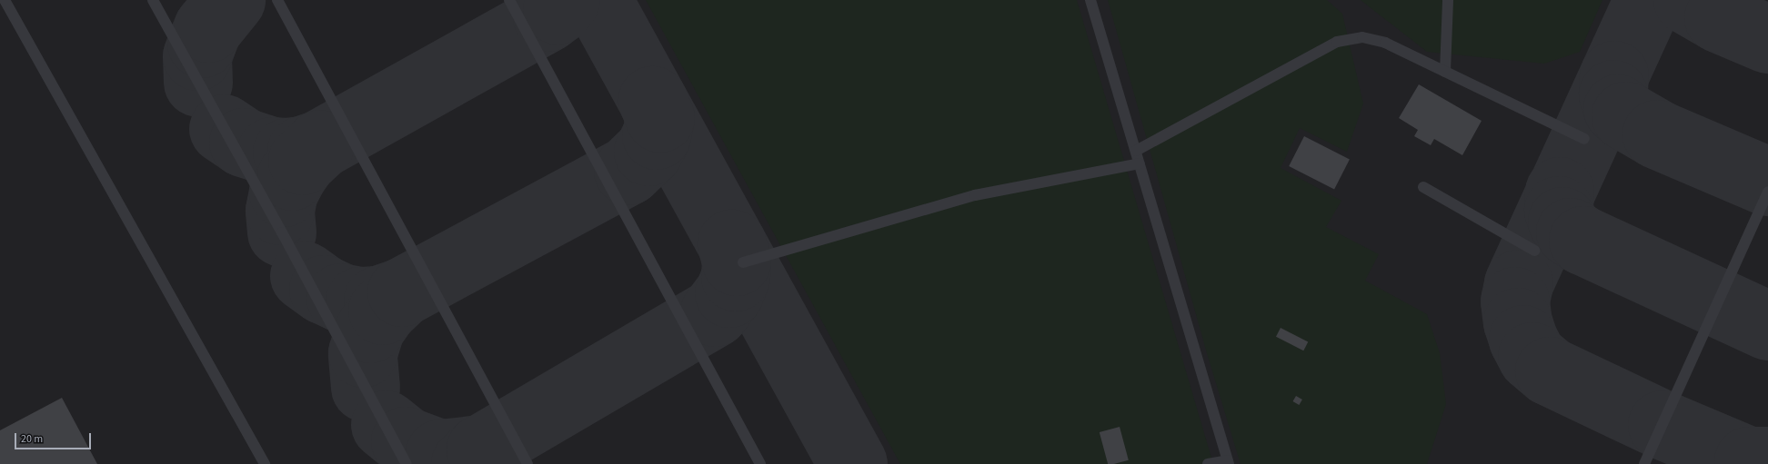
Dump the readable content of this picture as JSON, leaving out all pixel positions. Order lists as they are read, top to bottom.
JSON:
{
  "scale_bar": "20 m"
}
